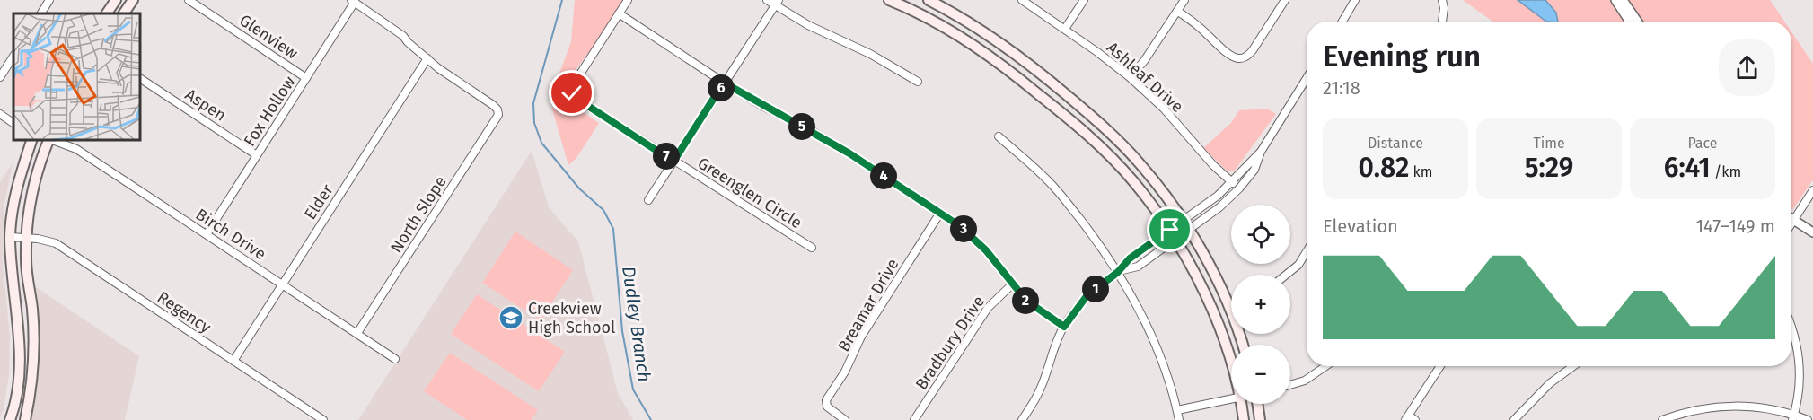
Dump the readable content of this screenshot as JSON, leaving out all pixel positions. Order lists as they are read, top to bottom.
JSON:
{
  "streets": {
    "street": [
      "Glenview",
      "Ashleaf Drive",
      "Aspen",
      "Fox Hollow",
      "Greenglen Circle",
      "Elder",
      "North Slope",
      "Birch Drive",
      "Breamar Drive",
      "Regency",
      "Bradbury Drive"
    ]
  },
  "crossings": [
    ["Glenview", "Fox Hollow"],
    ["Aspen", "Fox Hollow"],
    ["Fox Hollow", "Birch Drive"],
    ["Elder", "North Slope"],
    ["Elder", "Birch Drive"],
    ["Elder", "Regency"],
    ["North Slope", "Birch Drive"]
  ],
  "water": ["Dudley Branch"],
  "places": {
    "school or university": ["Creekview High School"]
  },
  "page": {
    "heading": ["Evening run", "21:18"],
    "pins": [
      "6",
      "5",
      "7",
      "4",
      "3",
      "1",
      "2"
    ],
    "stats": [
      ["Distance", "0.82 km"],
      ["Time", "5:29"],
      ["Pace", "6:41 /km"]
    ],
    "map_buttons": ["+", "−"],
    "chart": ["Elevation", "147–149 m"]
  }
}
